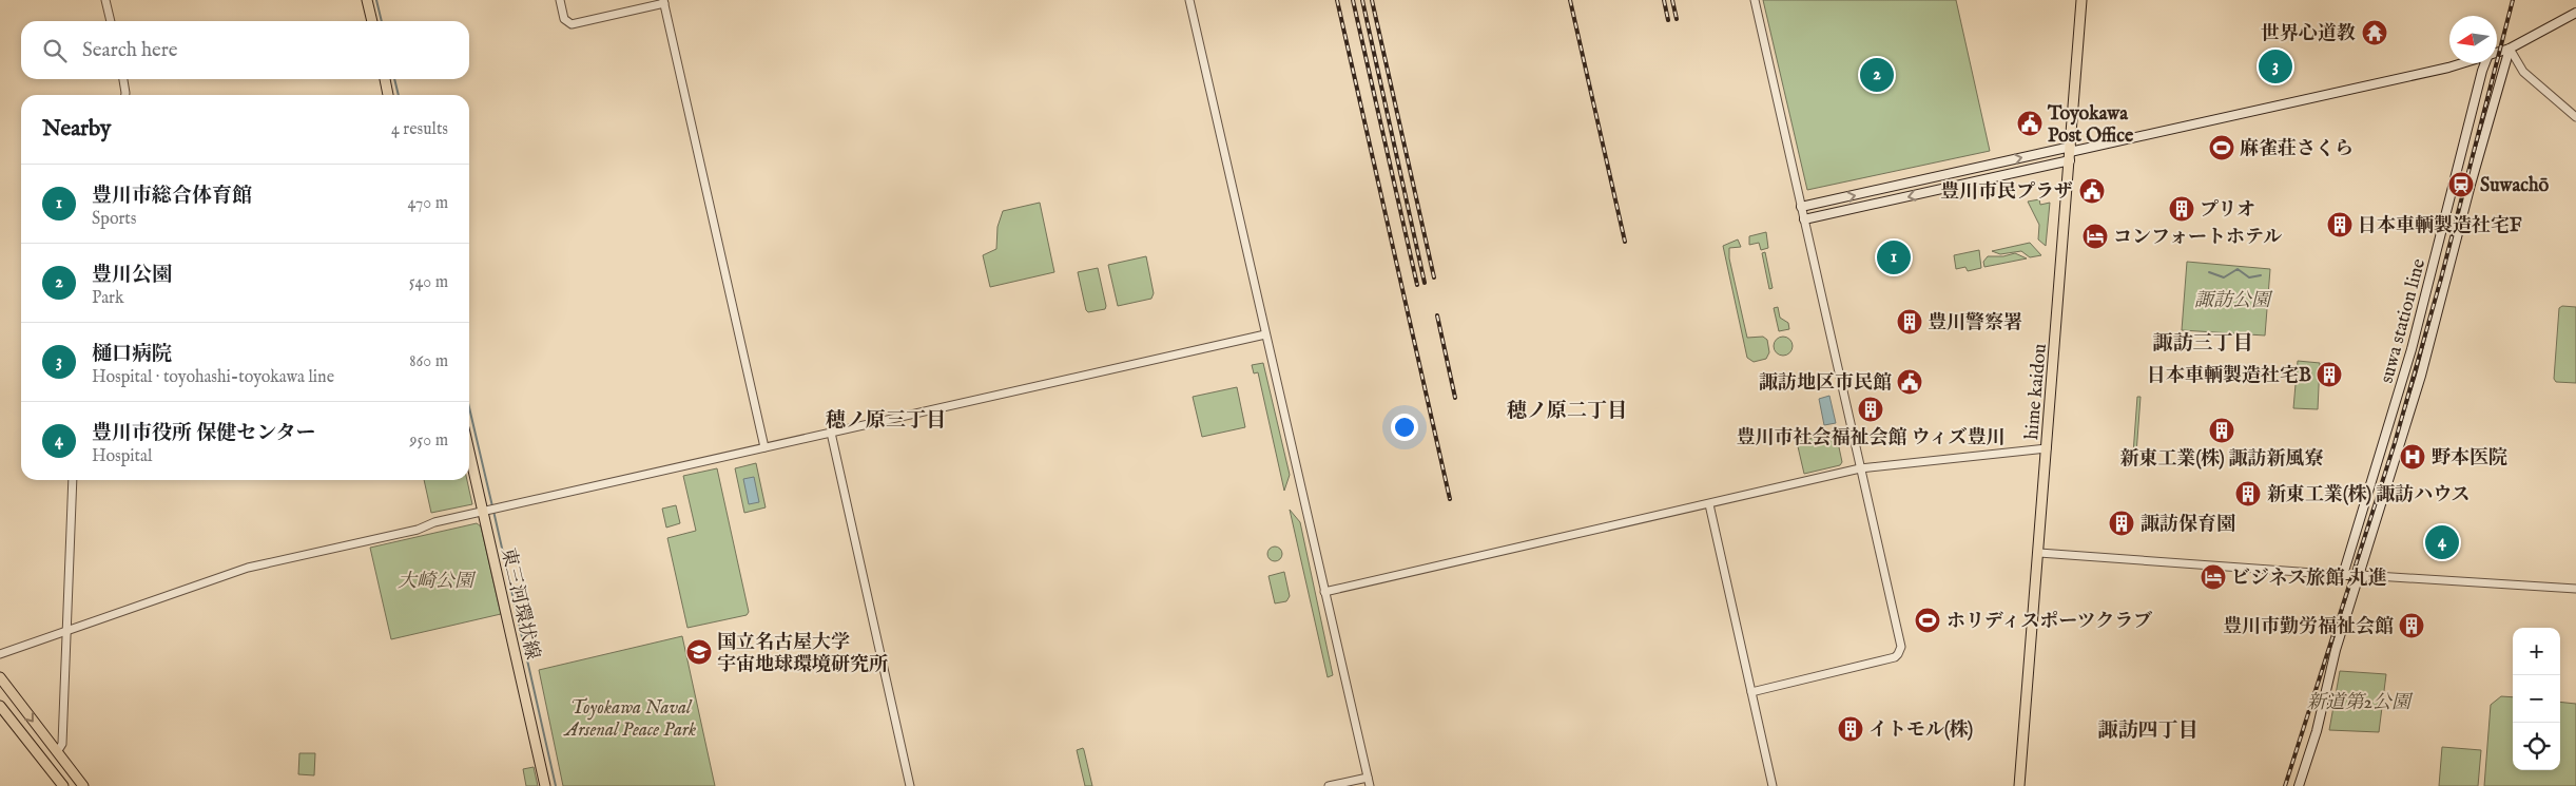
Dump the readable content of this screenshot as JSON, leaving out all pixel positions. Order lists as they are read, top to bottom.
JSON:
{
  "streets": {
    "main road": ["suwa station line", "hime kaidou", "東三河環状線"]
  },
  "districts": [
    "諏訪三丁目",
    "穂ノ原二丁目",
    "穂ノ原三丁目",
    "諏訪四丁目"
  ],
  "parks": [
    "諏訪公園",
    "大崎公園",
    "新道第2公園",
    "Toyokawa Naval Arsenal Peace Park"
  ],
  "places": {
    "temple": ["世界心道教"],
    "public building": ["Toyokawa Post Office", "豊川市民プラザ", "諏訪地区市民館"],
    "sports": ["麻雀荘さくら", "ホリディスポーツクラブ"],
    "station": ["Suwachō"],
    "building": [
      "プリオ",
      "日本車輌製造社宅F",
      "豊川警察署",
      "日本車輌製造社宅B",
      "豊川市社会福祉会館 ウィズ豊川",
      "新東工業(株) 諏訪新風寮",
      "新東工業(株) 諏訪ハウス",
      "諏訪保育園",
      "豊川市勤労福祉会館",
      "イトモル(株)"
    ],
    "hotel": ["コンフォートホテル", "ビジネス旅館 丸進"],
    "hospital": ["野本医院"],
    "school or university": ["国立名古屋大学 宇宙地球環境研究所"]
  },
  "north": "left",
  "page": {
    "search": "Search here",
    "pins": [
      "3",
      "2",
      "1",
      "4"
    ],
    "heading": ["Nearby", "4 results"],
    "list": [
      {
        "mark": "1",
        "name": "豊川市総合体育館",
        "note": "Sports",
        "value": "470 m"
      },
      {
        "mark": "2",
        "name": "豊川公園",
        "note": "Park",
        "value": "540 m"
      },
      {
        "mark": "3",
        "name": "樋口病院",
        "note": "Hospital · toyohashi-toyokawa line",
        "value": "860 m"
      },
      {
        "mark": "4",
        "name": "豊川市役所 保健センター",
        "note": "Hospital",
        "value": "950 m"
      }
    ],
    "map_buttons": ["+", "−"]
  }
}
